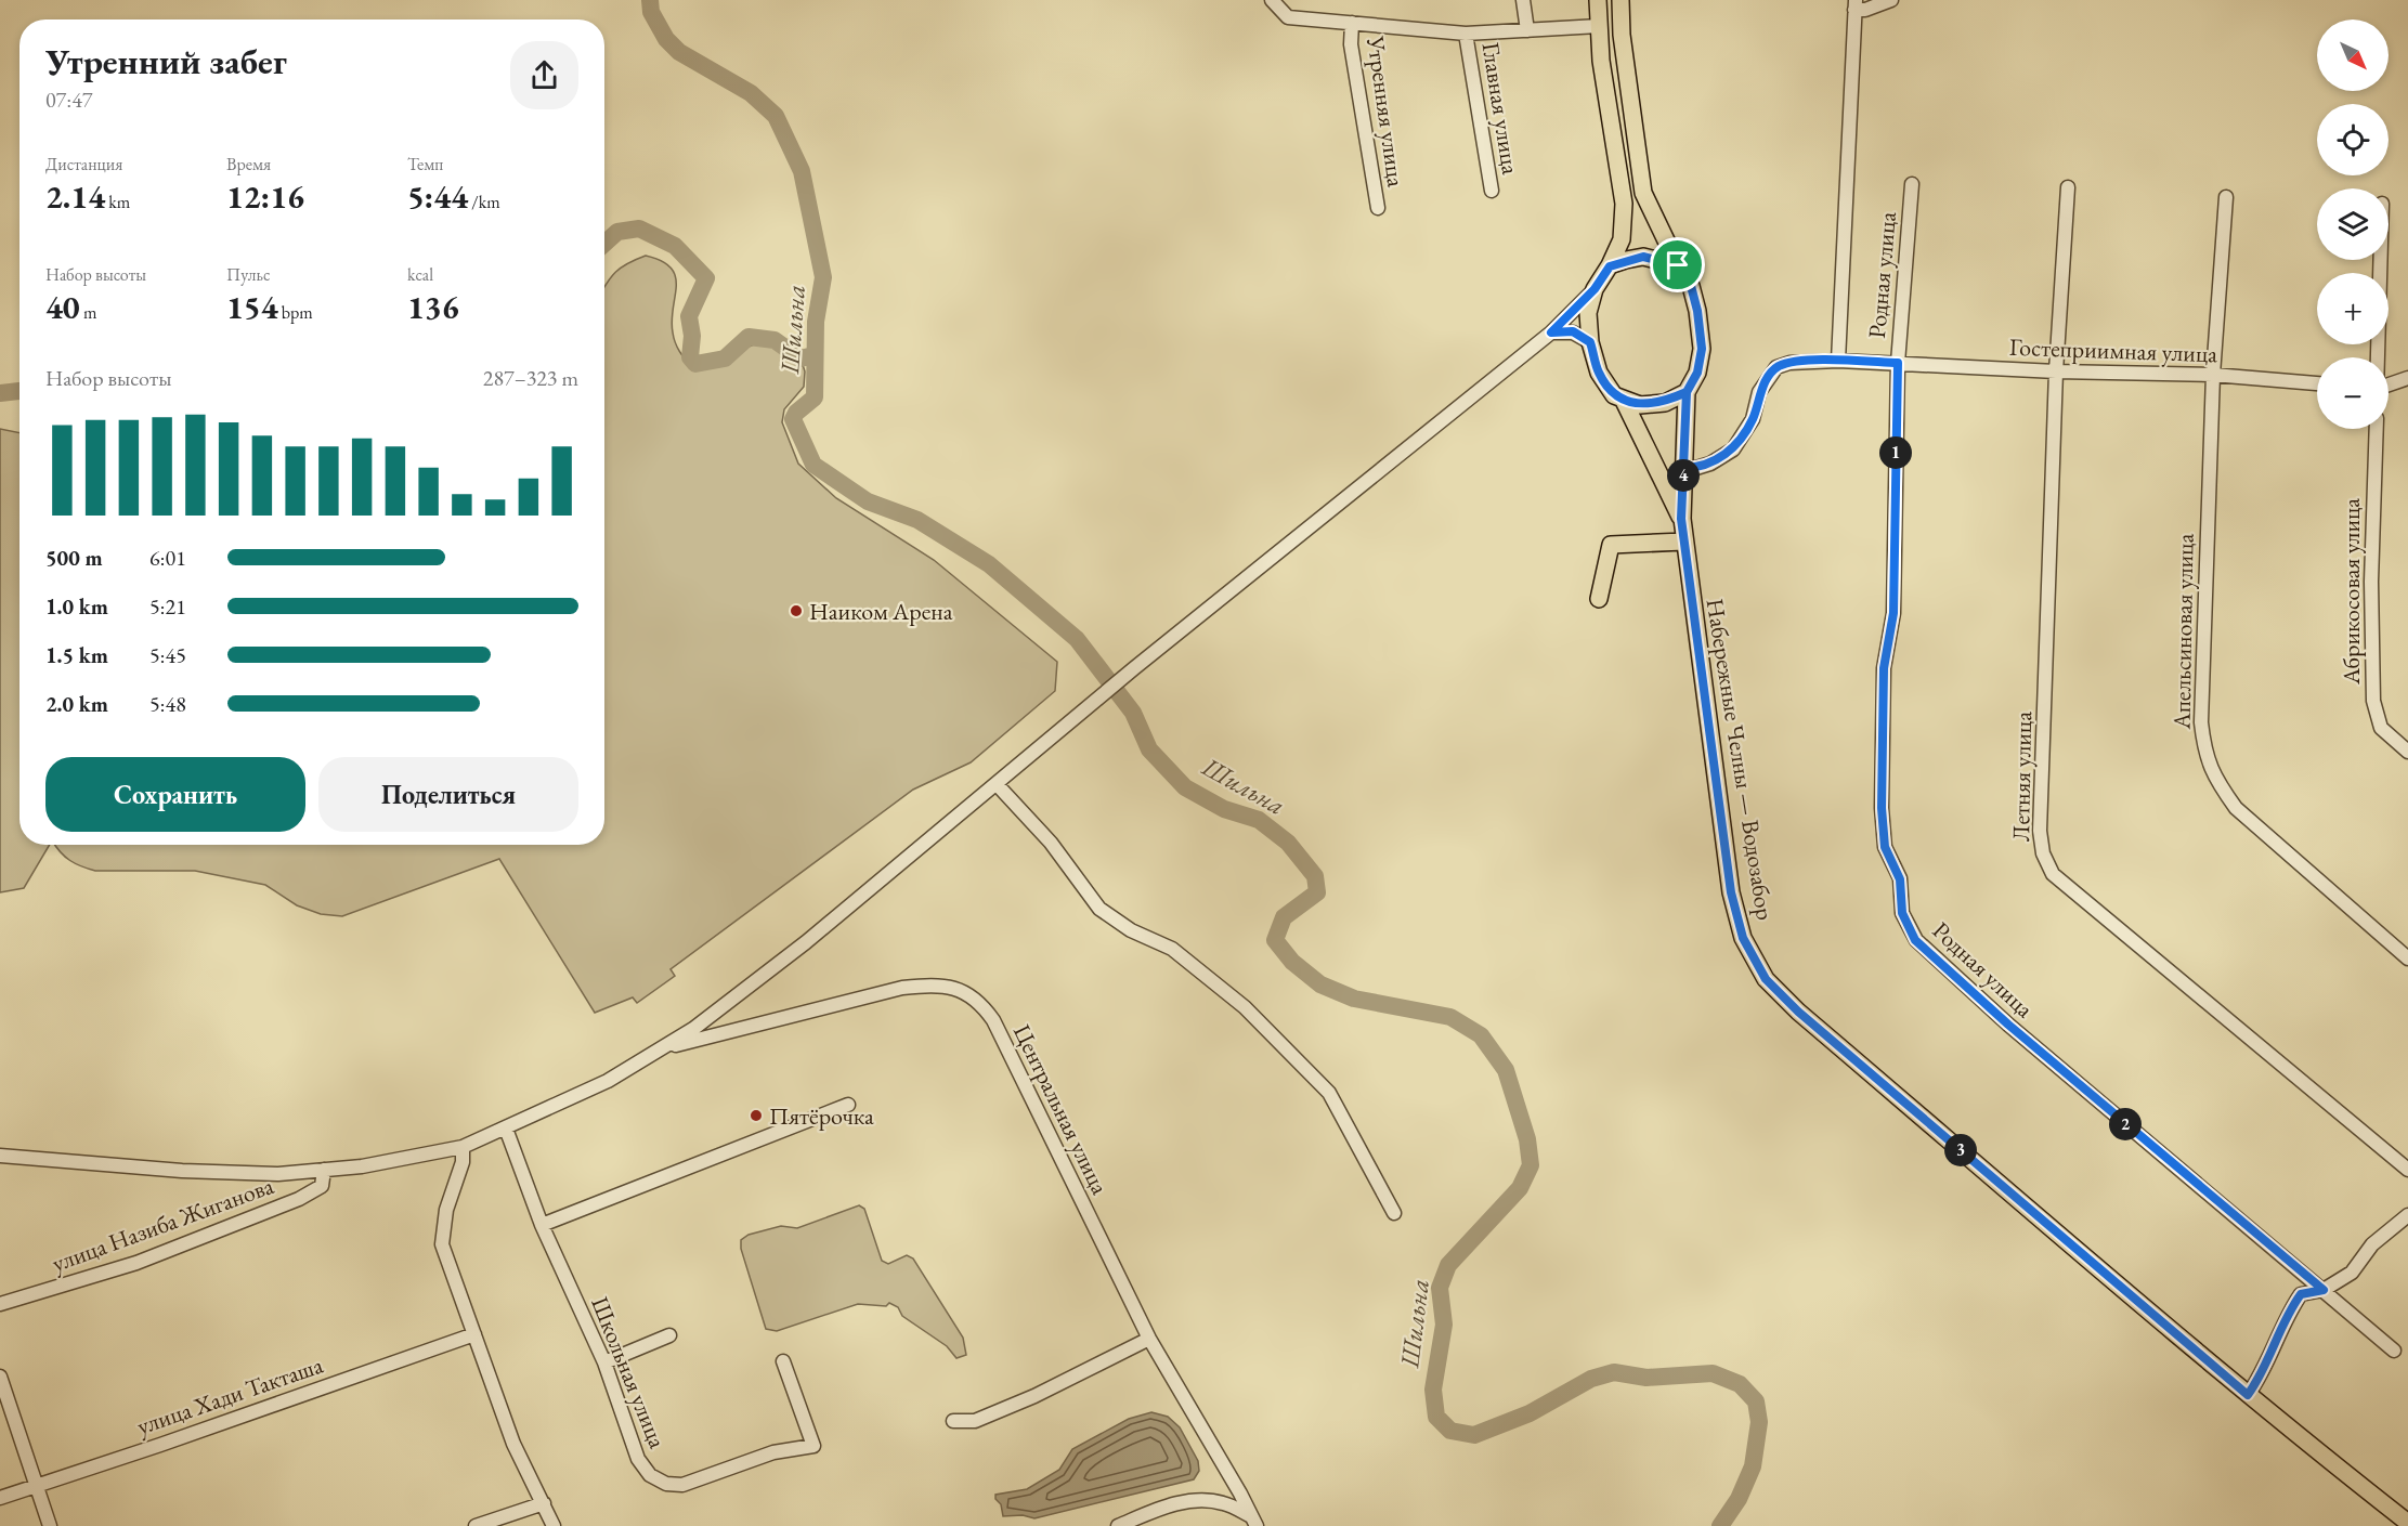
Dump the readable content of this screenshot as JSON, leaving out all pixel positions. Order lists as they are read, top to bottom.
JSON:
{
  "streets": {
    "main road": ["Набережные Челны — Водозабор"],
    "street": [
      "Главная улица",
      "Утренняя улица",
      "Родная улица",
      "Гостеприимная улица",
      "Абрикосовая улица",
      "Апельсиновая улица",
      "Летняя улица",
      "Центральная улица",
      "улица Назиба Жиганова",
      "Школьная улица",
      "улица Хади Такташа"
    ]
  },
  "crossings": [
    ["Родная улица", "Гостеприимная улица"],
    ["Гостеприимная улица", "Апельсиновая улица"],
    ["Гостеприимная улица", "Набережные Челны — Водозабор"],
    ["Гостеприимная улица", "Летняя улица"]
  ],
  "water": ["Шильна"],
  "places": ["Наиком Арена", "Пятёрочка"],
  "north": "bottom right",
  "page": {
    "map_buttons": ["+", "−"],
    "heading": ["Утренний забег", "07:47"],
    "stats": [
      ["Дистанция", "2.14 km"],
      ["Время", "12:16"],
      ["Темп", "5:44 /km"],
      ["Набор высоты", "40 m"],
      ["Пульс", "154 bpm"],
      ["kcal", "136"]
    ],
    "chart": ["Набор высоты", "287–323 m"],
    "pins": [
      "1",
      "4",
      "2",
      "3"
    ],
    "list": [
      {
        "name": "500 m",
        "note": "6:01"
      },
      {
        "name": "1.0 km",
        "note": "5:21"
      },
      {
        "name": "1.5 km",
        "note": "5:45"
      },
      {
        "name": "2.0 km",
        "note": "5:48"
      }
    ],
    "buttons": ["Сохранить", "Поделиться"]
  }
}
